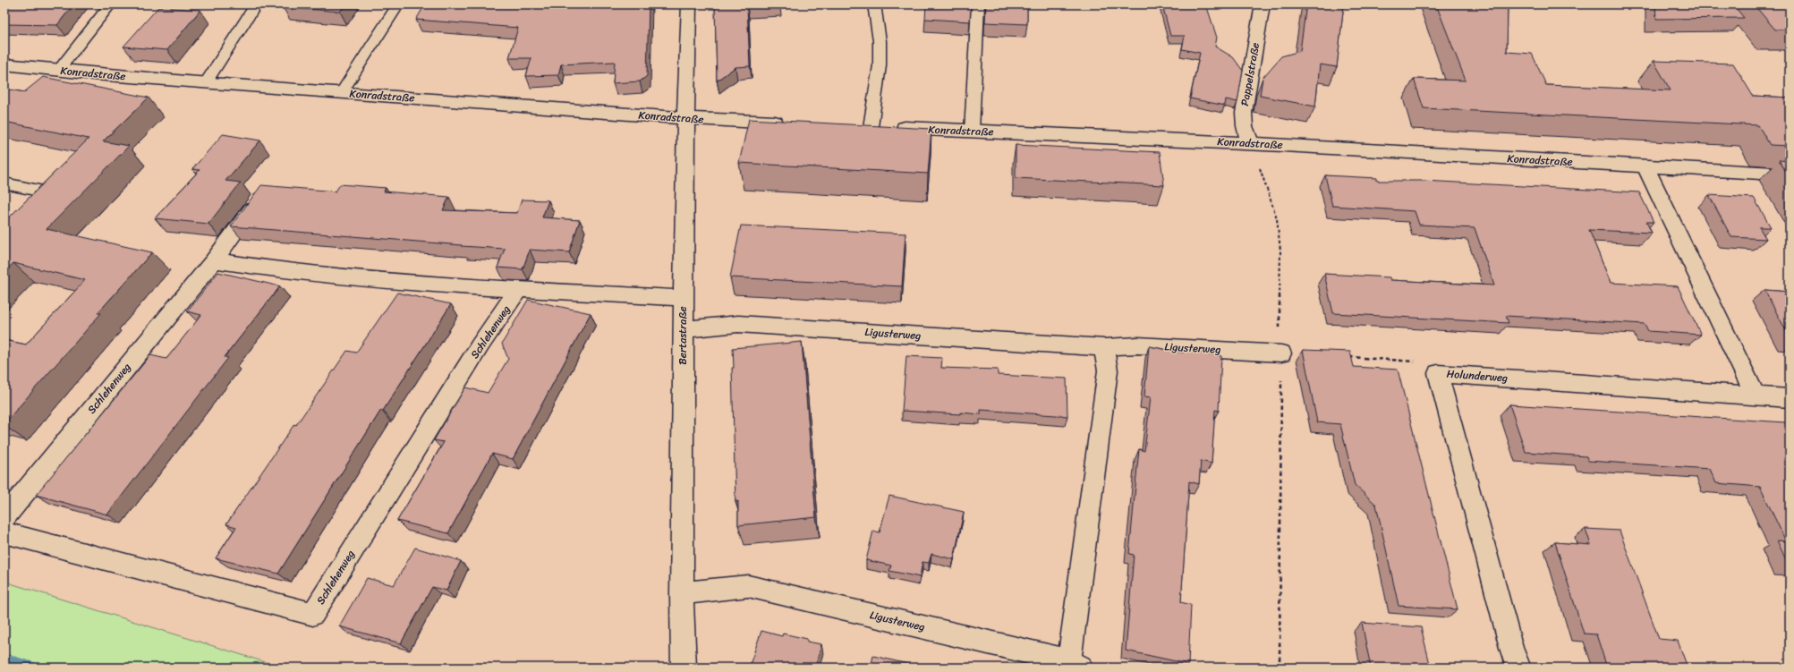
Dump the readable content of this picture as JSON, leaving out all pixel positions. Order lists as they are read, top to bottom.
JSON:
{
  "streets": {
    "street": [
      "Konradstraße",
      "Pappelstraße",
      "Schlehenweg",
      "Ligusterweg",
      "Bertastraße",
      "Holunderweg"
    ]
  },
  "crossings": [
    ["Konradstraße", "Pappelstraße"],
    ["Konradstraße", "Bertastraße"],
    ["Schlehenweg", "Bertastraße"],
    ["Ligusterweg", "Bertastraße"]
  ]
}
